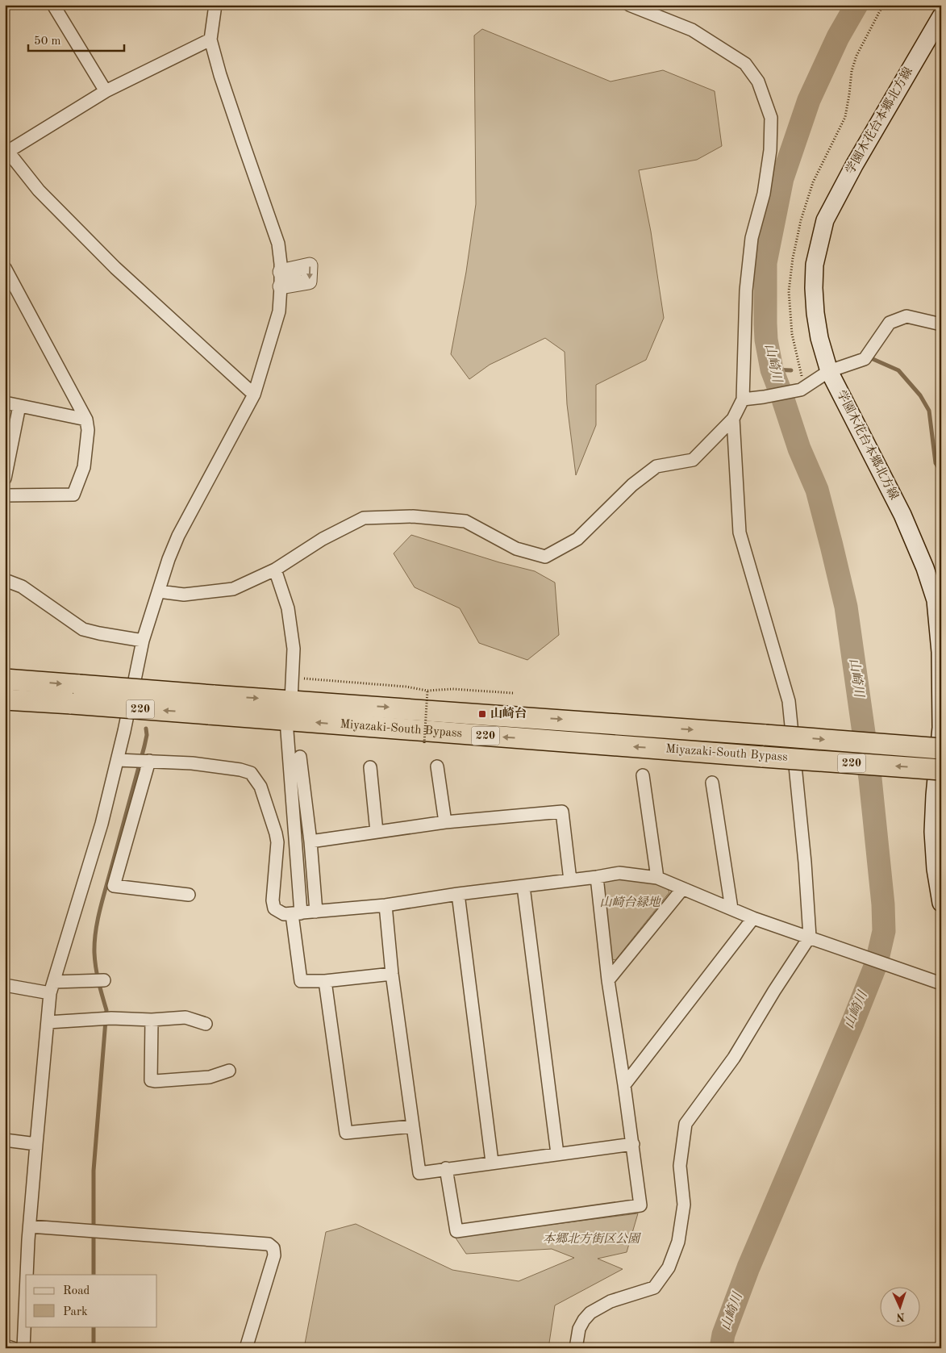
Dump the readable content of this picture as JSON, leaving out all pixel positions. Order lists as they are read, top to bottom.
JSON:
{
  "streets": {
    "highway": ["220", "Miyazaki-South Bypass"],
    "main road": ["学園木花台本郷北方線"]
  },
  "water": ["山崎川"],
  "parks": ["山崎台緑地", "本郷北方街区公園"],
  "places": {
    "transit": ["山崎台"]
  },
  "legend": ["Road", "Park"],
  "scale_bar": "50 m",
  "north": "bottom"
}
